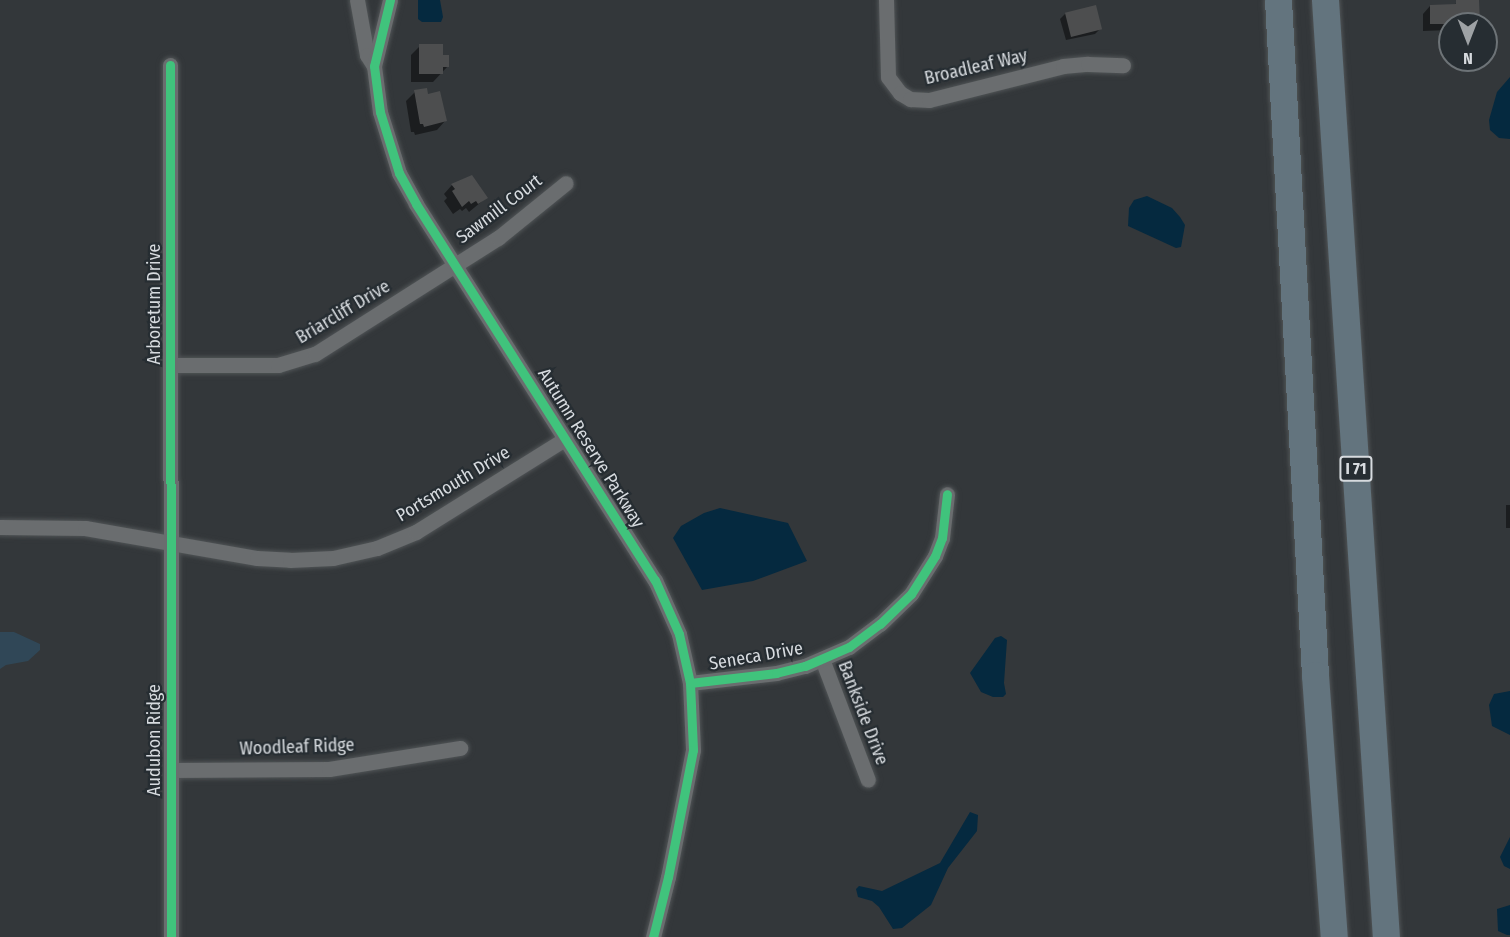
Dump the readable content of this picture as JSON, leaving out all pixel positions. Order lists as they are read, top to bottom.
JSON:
{
  "streets": {
    "highway": ["I 71"],
    "street": [
      "Broadleaf Way",
      "Sawmill Court",
      "Arboretum Drive",
      "Briarcliff Drive",
      "Autumn Reserve Parkway",
      "Portsmouth Drive",
      "Seneca Drive",
      "Bankside Drive",
      "Audubon Ridge",
      "Woodleaf Ridge"
    ]
  },
  "crossings": [
    ["Sawmill Court", "Briarcliff Drive"],
    ["Sawmill Court", "Autumn Reserve Parkway"],
    ["Arboretum Drive", "Briarcliff Drive"],
    ["Arboretum Drive", "Portsmouth Drive"],
    ["Arboretum Drive", "Audubon Ridge"],
    ["Briarcliff Drive", "Autumn Reserve Parkway"],
    ["Autumn Reserve Parkway", "Portsmouth Drive"],
    ["Autumn Reserve Parkway", "Seneca Drive"],
    ["Portsmouth Drive", "Audubon Ridge"],
    ["Seneca Drive", "Bankside Drive"],
    ["Audubon Ridge", "Woodleaf Ridge"]
  ],
  "north": "bottom"
}
